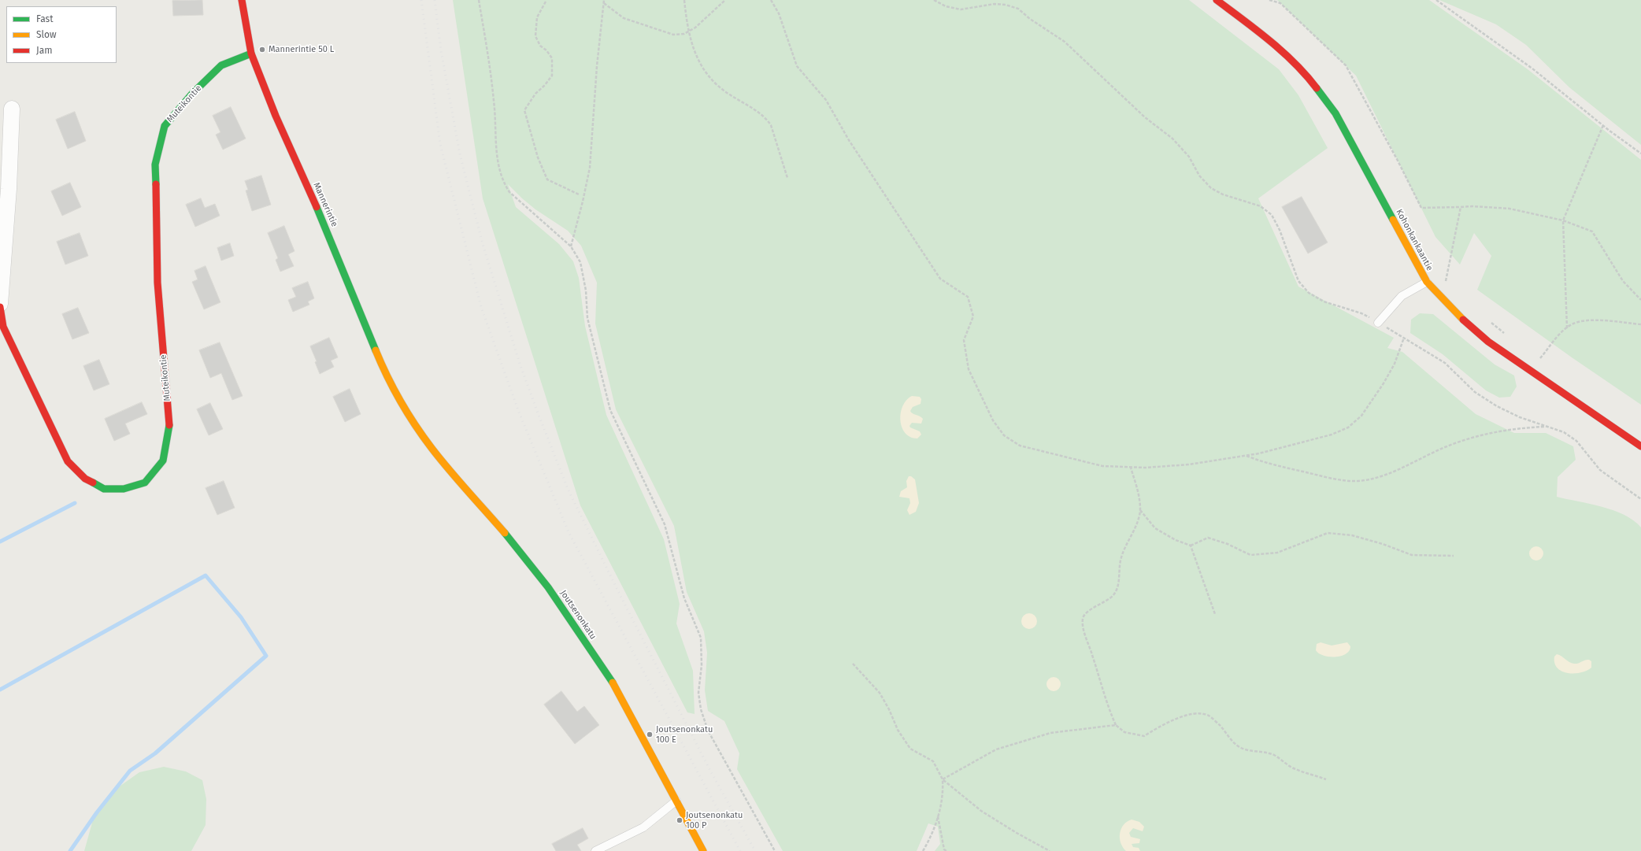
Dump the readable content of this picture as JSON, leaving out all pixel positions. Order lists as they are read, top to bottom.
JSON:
{
  "streets": {
    "street": [
      "Muteikontie",
      "Mannerintie",
      "Kohonkankaantie",
      "Joutsenonkatu"
    ]
  },
  "crossings": [
    ["Muteikontie", "Mannerintie"],
    ["Mannerintie", "Joutsenonkatu"]
  ],
  "places": ["Mannerintie 50 L", "Joutsenonkatu 100 E", "Joutsenonkatu 100 P"],
  "legend": ["Fast", "Slow", "Jam"]
}
